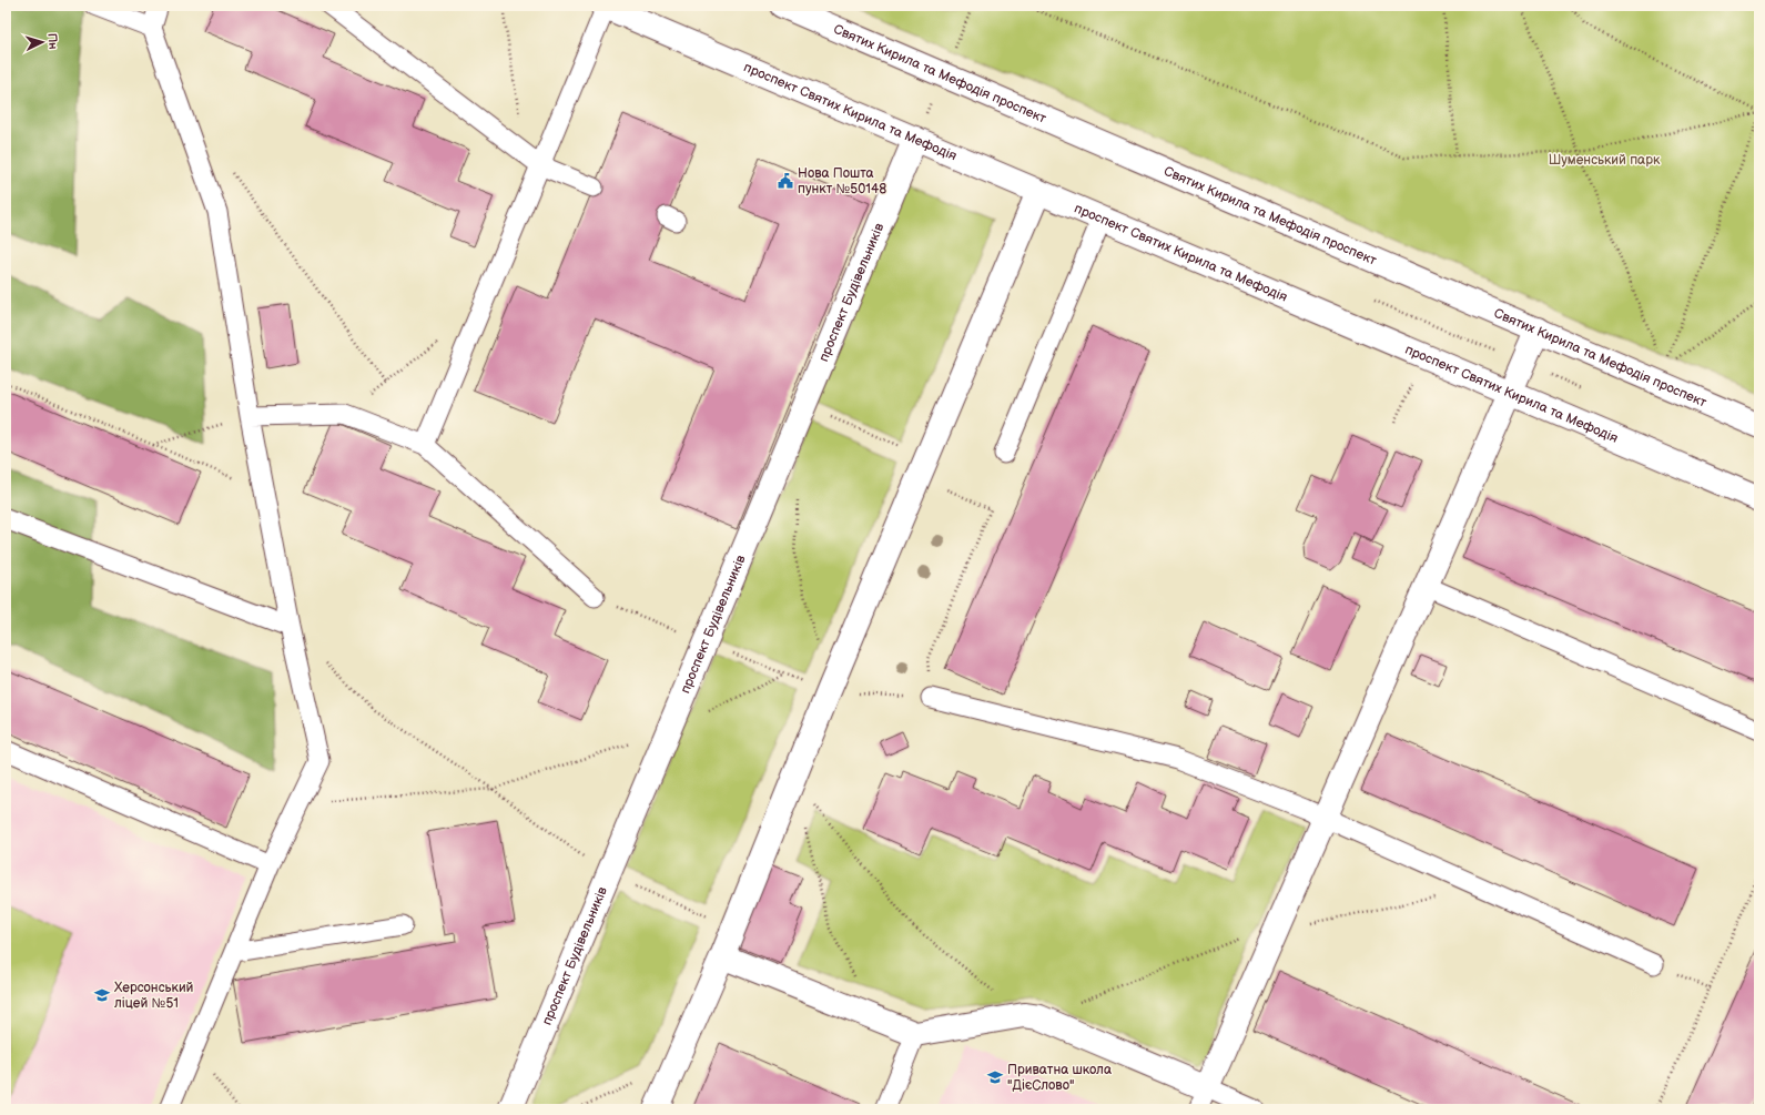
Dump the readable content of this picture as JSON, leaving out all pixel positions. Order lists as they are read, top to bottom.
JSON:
{
  "streets": {
    "street": ["Святих Кирила та Мефодія проспект", "проспект Святих Кирила та Мефодія", "проспект Будівельників"]
  },
  "crossings": [
    ["проспект Святих Кирила та Мефодія", "проспект Будівельників"]
  ],
  "parks": ["Шуменський парк"],
  "places": {
    "public building": ["Нова Пошта пункт №50148"],
    "school or university": ["Херсонський ліцей №51", "Приватна школа \"ДієСлово\""]
  },
  "north": "right"
}
